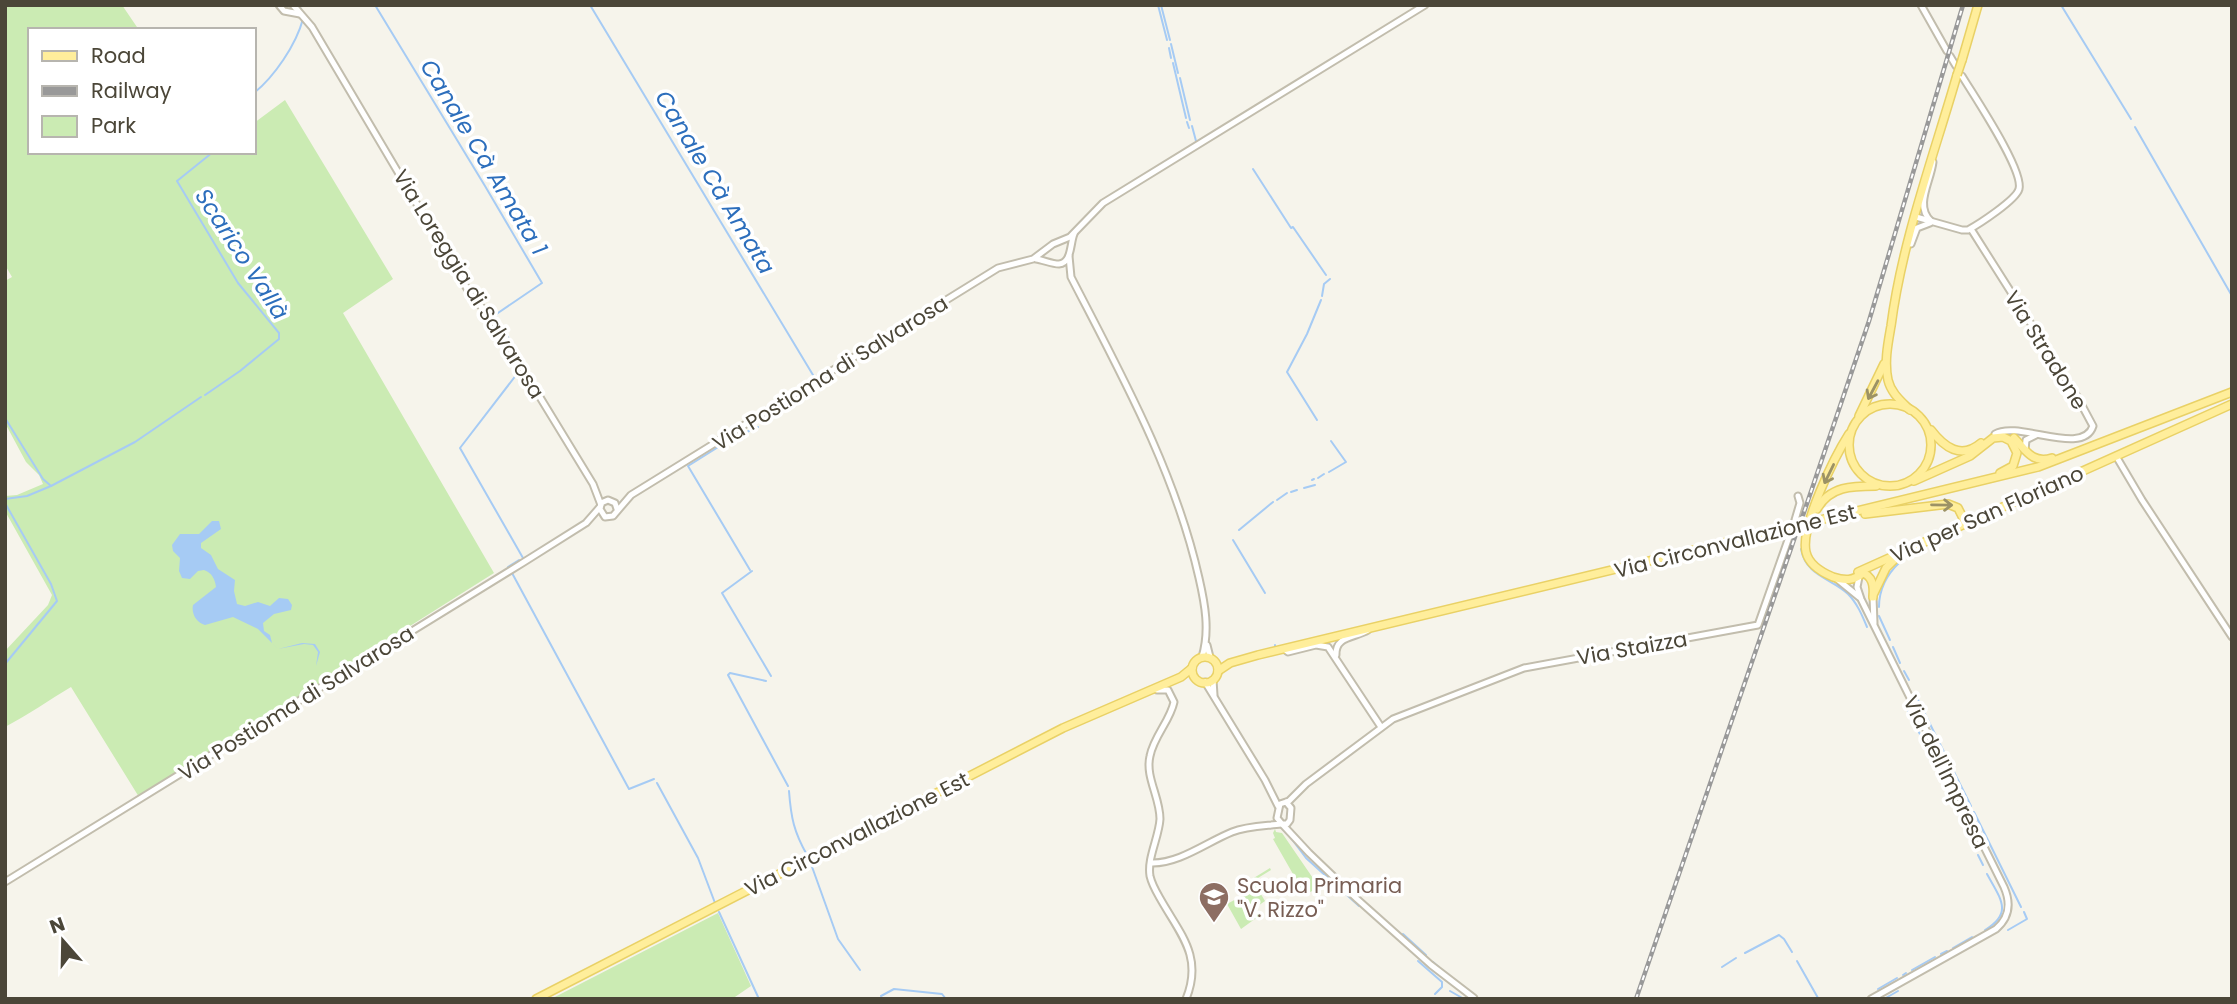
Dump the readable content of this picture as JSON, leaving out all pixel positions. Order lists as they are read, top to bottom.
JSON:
{
  "streets": {
    "main road": ["Via per San Floriano", "Via Circonvallazione Est"],
    "street": [
      "Via Loreggia di Salvarosa",
      "Via Stradone",
      "Via Postioma di Salvarosa",
      "Via Staizza",
      "Via dell'Impresa"
    ]
  },
  "crossings": [
    ["Via Loreggia di Salvarosa", "Via Postioma di Salvarosa"],
    ["Via per San Floriano", "Via dell'Impresa"]
  ],
  "water": ["Canale Cà Amata 1", "Canale Cà Amata", "Scarico Vallà"],
  "places": {
    "school or university": ["Scuola Primaria \"V. Rizzo\""]
  },
  "legend": ["Road", "Railway", "Park"],
  "north": "top"
}
